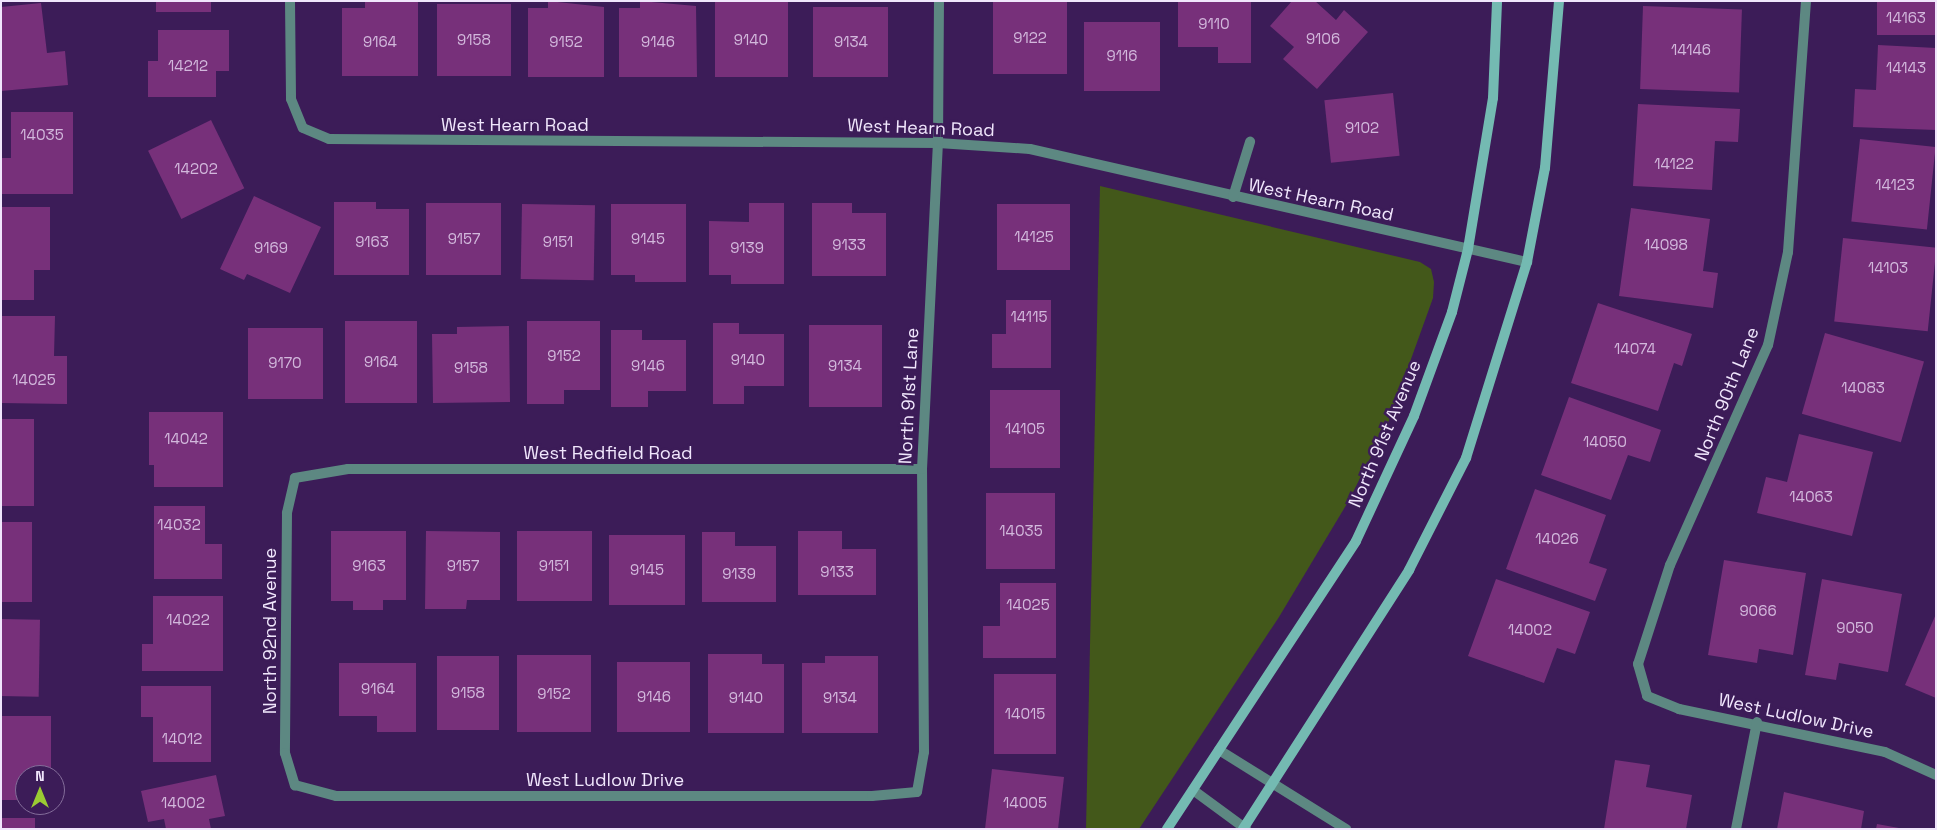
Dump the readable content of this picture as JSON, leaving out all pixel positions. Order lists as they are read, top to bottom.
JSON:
{
  "streets": {
    "main road": ["North 91st Avenue"],
    "street": [
      "West Hearn Road",
      "North 90th Lane",
      "North 91st Lane",
      "West Redfield Road",
      "North 92nd Avenue",
      "West Ludlow Drive"
    ]
  },
  "crossings": [
    ["West Hearn Road", "North 91st Lane"],
    ["West Hearn Road", "North 91st Avenue"],
    ["North 90th Lane", "West Ludlow Drive"],
    ["North 91st Lane", "West Redfield Road"],
    ["North 91st Lane", "West Ludlow Drive"],
    ["West Redfield Road", "North 92nd Avenue"],
    ["North 92nd Avenue", "West Ludlow Drive"]
  ],
  "house_numbers": [
    "14163",
    "9110",
    "9122",
    "9106",
    "9158",
    "9140",
    "9164",
    "9152",
    "9146",
    "9134",
    "14146",
    "9116",
    "14212",
    "14143",
    "9102",
    "14035",
    "14122",
    "14202",
    "14123",
    "14125",
    "9157",
    "9145",
    "9163",
    "9151",
    "9133",
    "14098",
    "9169",
    "9139",
    "14103",
    "14115",
    "14074",
    "9152",
    "9140",
    "9164",
    "9170",
    "9146",
    "9134",
    "9158",
    "14025",
    "14083",
    "14105",
    "14042",
    "14050",
    "14063",
    "14032",
    "14035",
    "14026",
    "9163",
    "9157",
    "9151",
    "9145",
    "9133",
    "9139",
    "14025",
    "9066",
    "14022",
    "9050",
    "14002",
    "9164",
    "9158",
    "9152",
    "9146",
    "9140",
    "9134",
    "14015",
    "14012",
    "14002",
    "14005"
  ],
  "north": "top"
}
